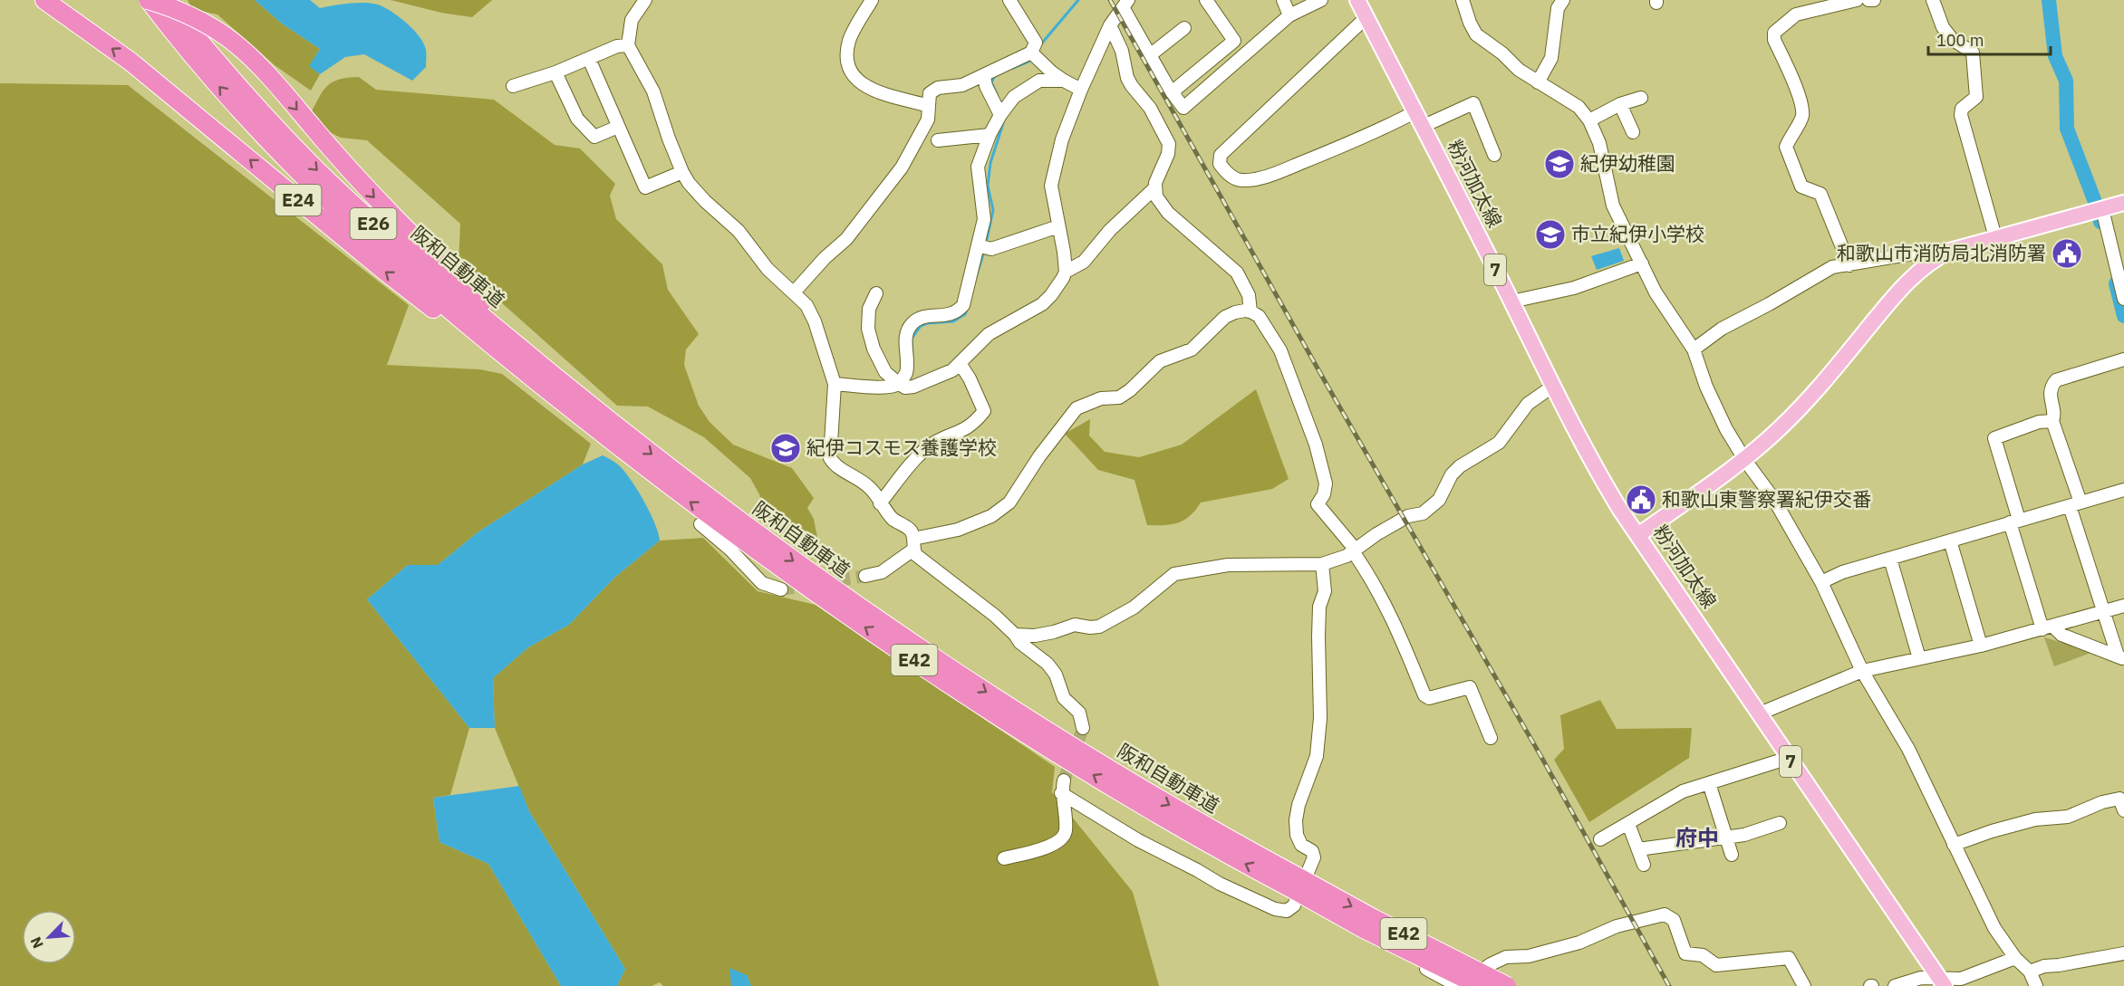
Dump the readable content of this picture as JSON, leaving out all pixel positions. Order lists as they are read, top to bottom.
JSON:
{
  "streets": {
    "highway": [
      "E24",
      "E26",
      "阪和自動車道",
      "E42"
    ],
    "main road": ["粉河加太線", "7"]
  },
  "crossings": [
    ["E24", "阪和自動車道"]
  ],
  "districts": ["府中"],
  "places": {
    "school or university": ["紀伊幼稚園", "市立紀伊小学校", "紀伊コスモス養護学校"],
    "public building": ["和歌山市消防局北消防署", "和歌山東警察署紀伊交番"]
  },
  "scale_bar": "100 m",
  "north": "bottom left"
}
